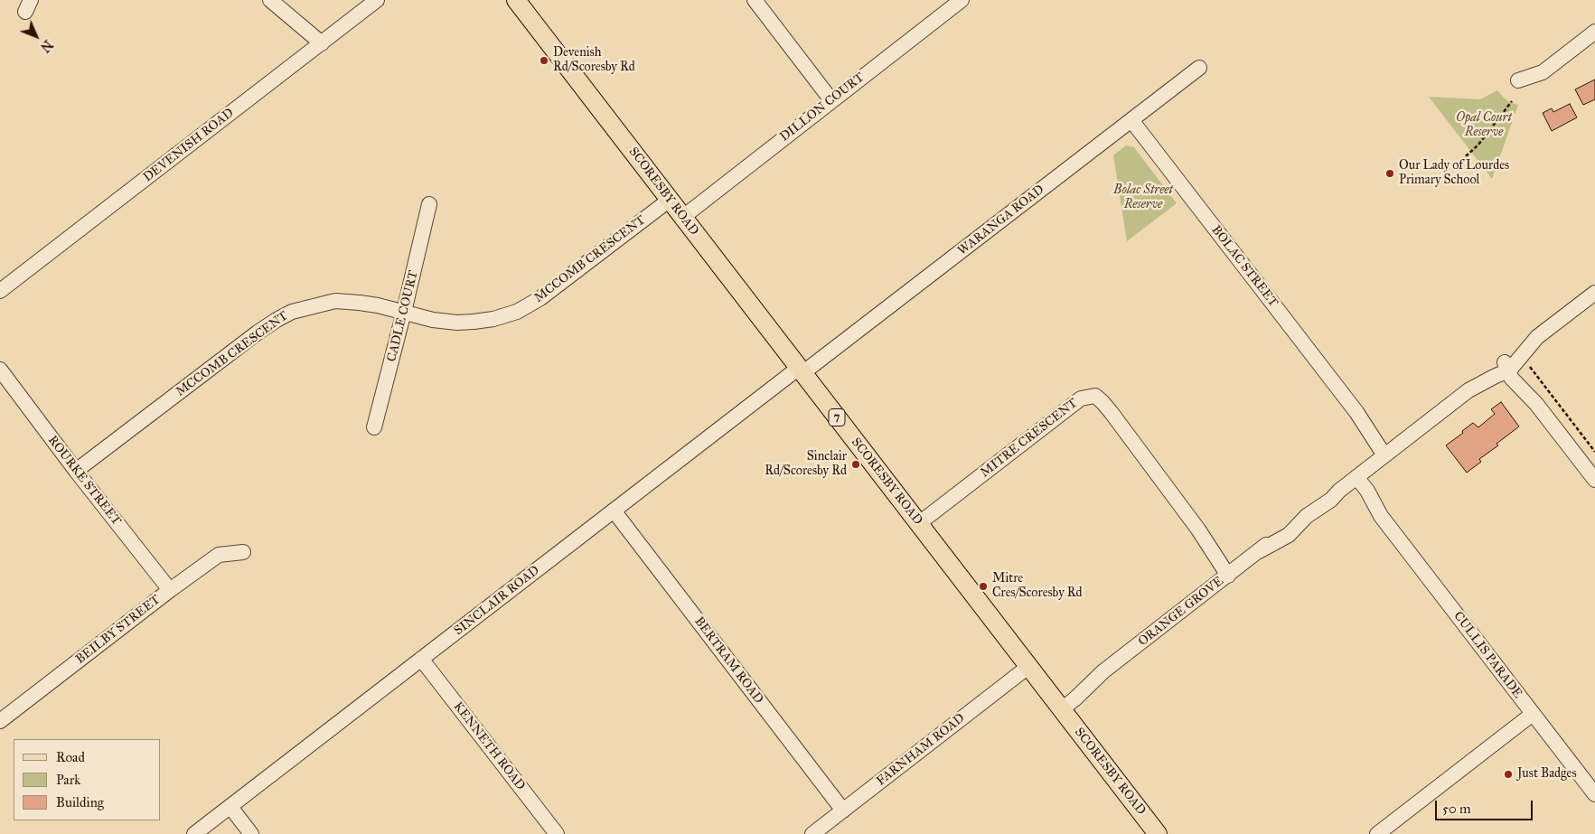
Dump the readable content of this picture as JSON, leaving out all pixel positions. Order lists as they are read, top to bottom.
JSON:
{
  "streets": {
    "main road": ["SCORESBY ROAD", "7"],
    "street": [
      "DILLON COURT",
      "DEVENISH ROAD",
      "WARANGA ROAD",
      "MCCOMB CRESCENT",
      "BOLAC STREET",
      "CADLE COURT",
      "MITRE CRESCENT",
      "ROURKE STREET",
      "SINCLAIR ROAD",
      "ORANGE GROVE",
      "BEILBY STREET",
      "CULLIS PARADE",
      "BERTRAM ROAD",
      "KENNETH ROAD",
      "FARNHAM ROAD"
    ]
  },
  "crossings": [
    ["DILLON COURT", "SCORESBY ROAD"],
    ["SCORESBY ROAD", "WARANGA ROAD"],
    ["SCORESBY ROAD", "MCCOMB CRESCENT"],
    ["SCORESBY ROAD", "MITRE CRESCENT"],
    ["SCORESBY ROAD", "SINCLAIR ROAD"],
    ["SCORESBY ROAD", "ORANGE GROVE"],
    ["SCORESBY ROAD", "FARNHAM ROAD"],
    ["WARANGA ROAD", "BOLAC STREET"],
    ["WARANGA ROAD", "SINCLAIR ROAD"],
    ["MCCOMB CRESCENT", "CADLE COURT"],
    ["MCCOMB CRESCENT", "ROURKE STREET"],
    ["BOLAC STREET", "ORANGE GROVE"],
    ["MITRE CRESCENT", "ORANGE GROVE"],
    ["ROURKE STREET", "BEILBY STREET"],
    ["SINCLAIR ROAD", "BERTRAM ROAD"],
    ["SINCLAIR ROAD", "KENNETH ROAD"],
    ["ORANGE GROVE", "CULLIS PARADE"],
    ["BERTRAM ROAD", "FARNHAM ROAD"]
  ],
  "parks": ["Opal Court Reserve", "Bolac Street Reserve"],
  "places": [
    "Devenish Rd/Scoresby Rd",
    "Our Lady of Lourdes Primary School",
    "Sinclair Rd/Scoresby Rd",
    "Mitre Cres/Scoresby Rd",
    "Just Badges"
  ],
  "legend": ["Road", "Park", "Building"],
  "scale_bar": "50 m",
  "north": "bottom right"
}
